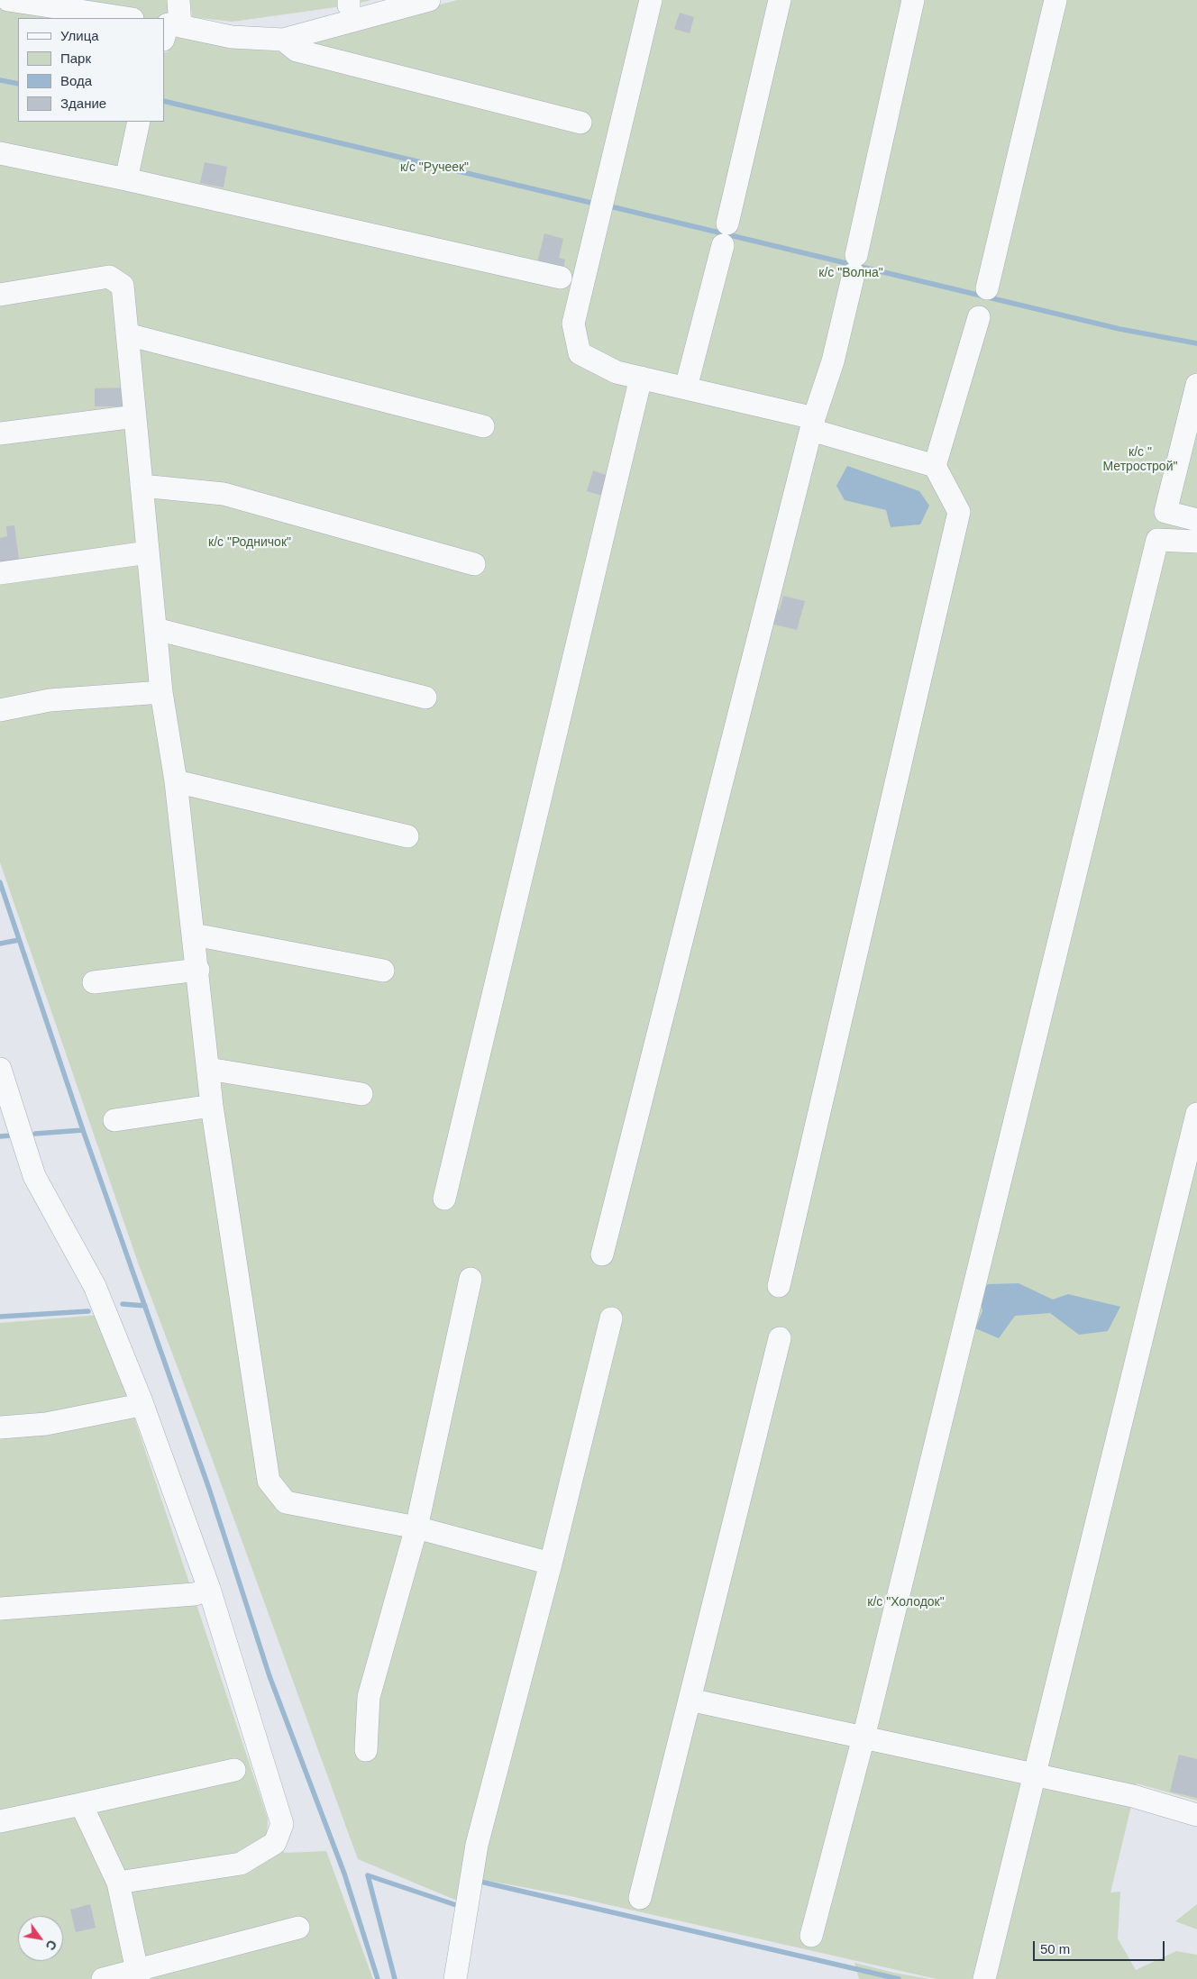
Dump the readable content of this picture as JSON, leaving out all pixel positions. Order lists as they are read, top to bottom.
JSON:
{
  "parks": [
    "к/с \"Ручеек\"",
    "к/с \"Волна\"",
    "к/с \" Метрострой\"",
    "к/с \"Родничок\"",
    "к/с \"Холодок\""
  ],
  "legend": [
    "Улица",
    "Парк",
    "Вода",
    "Здание"
  ],
  "scale_bar": "50 m",
  "north": "bottom right"
}
